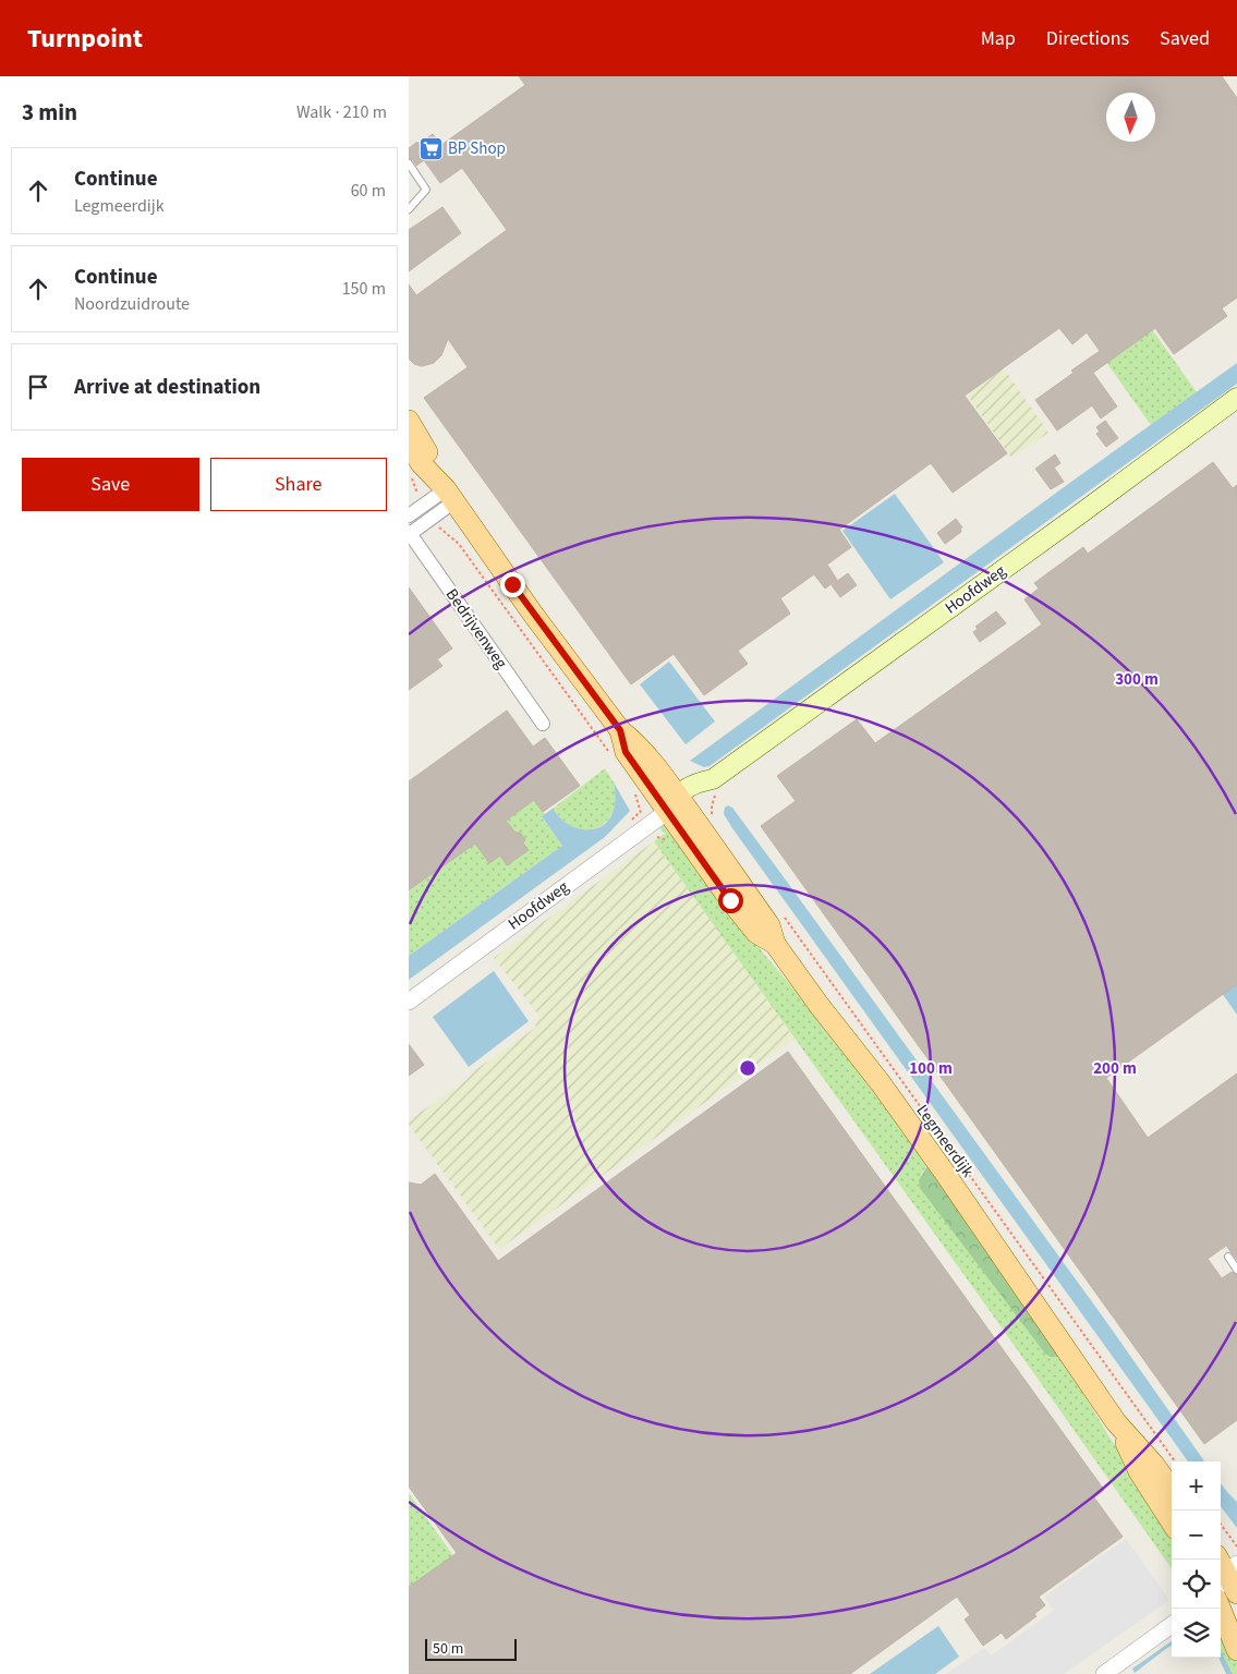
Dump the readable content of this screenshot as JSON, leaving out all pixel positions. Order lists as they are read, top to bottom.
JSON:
{
  "streets": {
    "main road": ["Hoofdweg", "Legmeerdijk"],
    "street": ["Bedrijvenweg"]
  },
  "crossings": [
    ["Hoofdweg", "Legmeerdijk"],
    ["Bedrijvenweg", "Legmeerdijk"]
  ],
  "places": {
    "supermarket": ["BP Shop"]
  },
  "scale_bar": "50 m",
  "north": "bottom",
  "page": {
    "header": "Turnpoint",
    "nav": ["Map", "Directions", "Saved"],
    "heading": ["3 min", "Walk · 210 m"],
    "list": [
      ["Continue", "Legmeerdijk", "60 m"],
      ["Continue", "Noordzuidroute", "150 m"],
      "Arrive at destination"
    ],
    "buttons": ["Save", "Share"],
    "map_buttons": ["+", "−"],
    "scale": "50 m"
  },
  "rings": ["300 m", "100 m", "200 m"]
}
